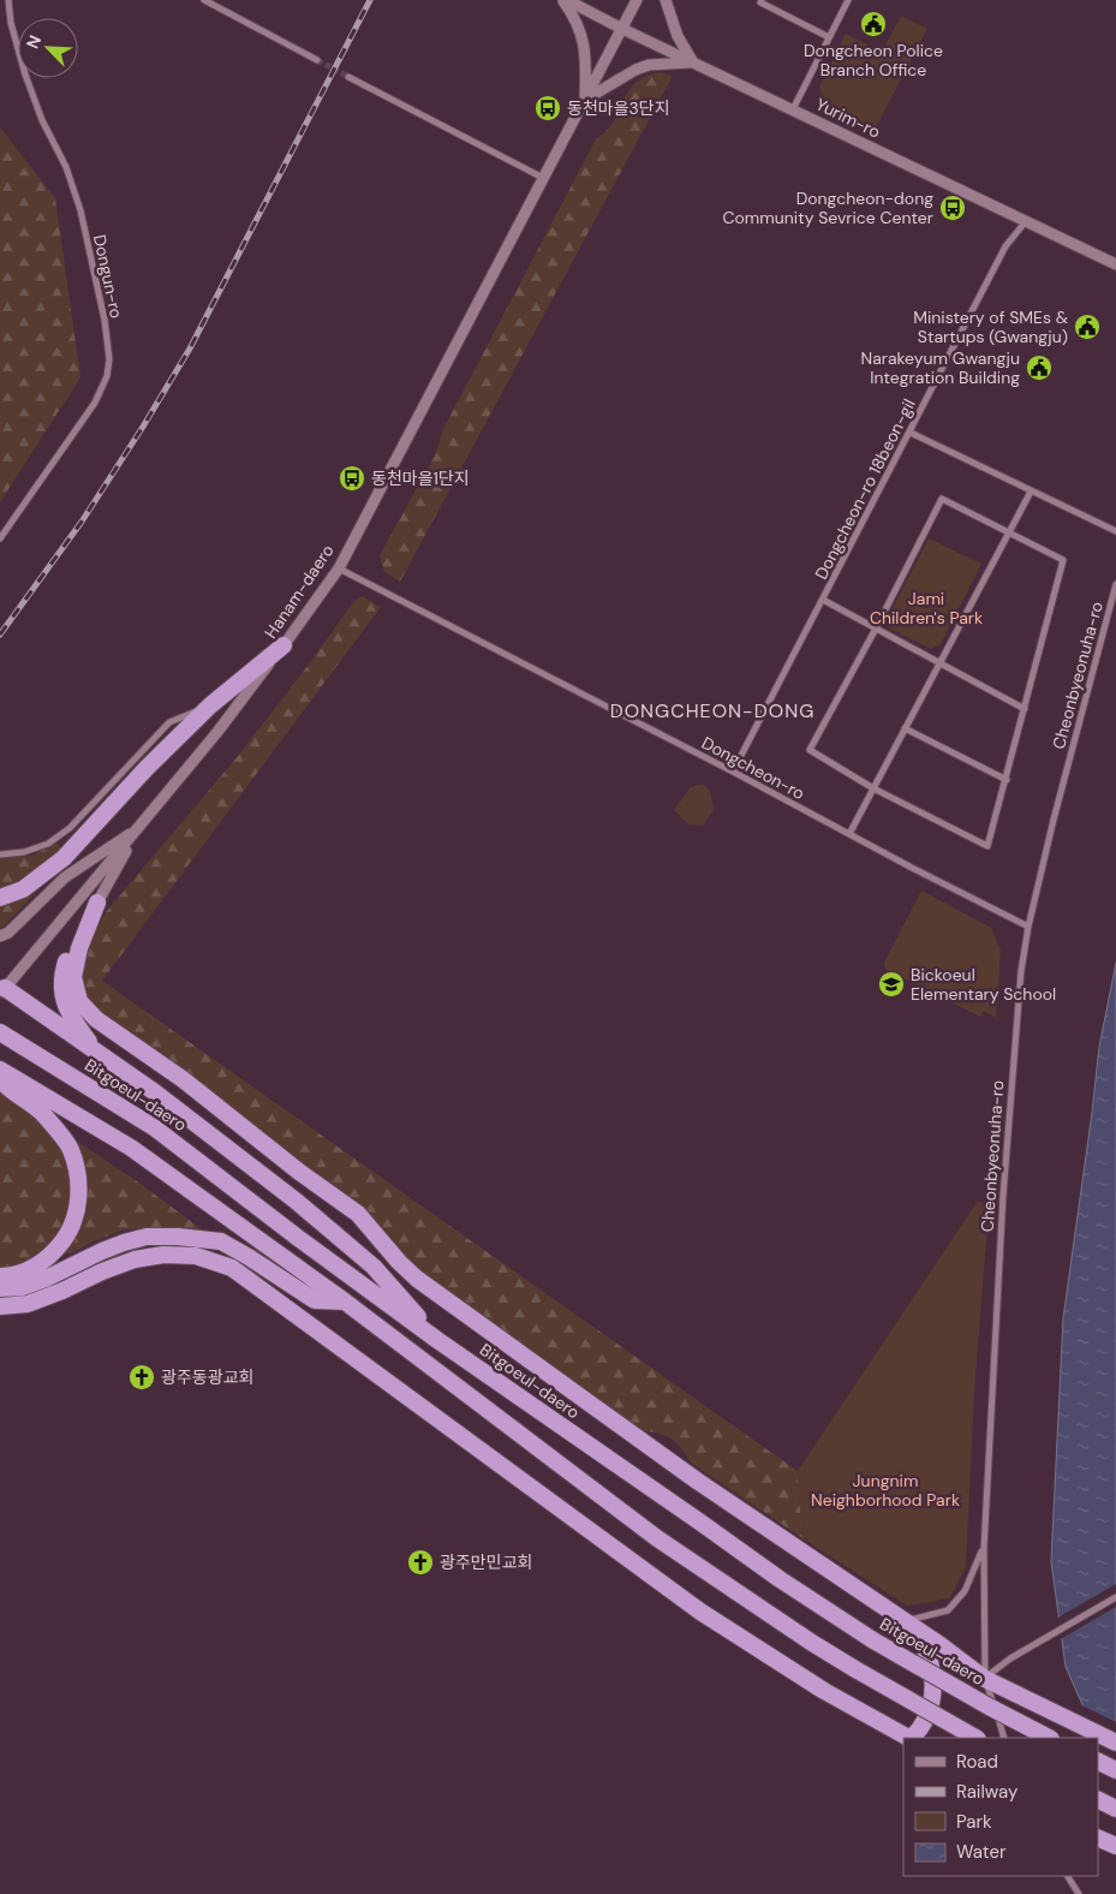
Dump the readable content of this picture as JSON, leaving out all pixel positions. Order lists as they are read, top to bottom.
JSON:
{
  "streets": {
    "highway": ["Bitgoeul-daero"],
    "street": [
      "Yurim-ro",
      "Dongun-ro",
      "Dongcheon-ro 18beon-gil",
      "Hanam-daero",
      "Cheonbyeonuha-ro",
      "Dongcheon-ro"
    ]
  },
  "crossings": [
    ["Yurim-ro", "Dongcheon-ro 18beon-gil"],
    ["Yurim-ro", "Hanam-daero"],
    ["Dongcheon-ro 18beon-gil", "Dongcheon-ro"],
    ["Hanam-daero", "Dongcheon-ro"],
    ["Cheonbyeonuha-ro", "Dongcheon-ro"]
  ],
  "districts": ["DONGCHEON-DONG"],
  "parks": ["Jami Children's Park", "Jungnim Neighborhood Park"],
  "places": {
    "public building": ["Dongcheon Police Branch Office", "Ministery of SMEs & Startups (Gwangju)", "Narakeyum Gwangju Integration Building"],
    "bus stop": ["동천마을3단지", "Dongcheon-dong Community Sevrice Center", "동천마을1단지"],
    "school or university": ["Bickoeul Elementary School"],
    "church": ["광주동광교회", "광주만민교회"]
  },
  "legend": [
    "Road",
    "Railway",
    "Park",
    "Water"
  ],
  "north": "top left"
}
